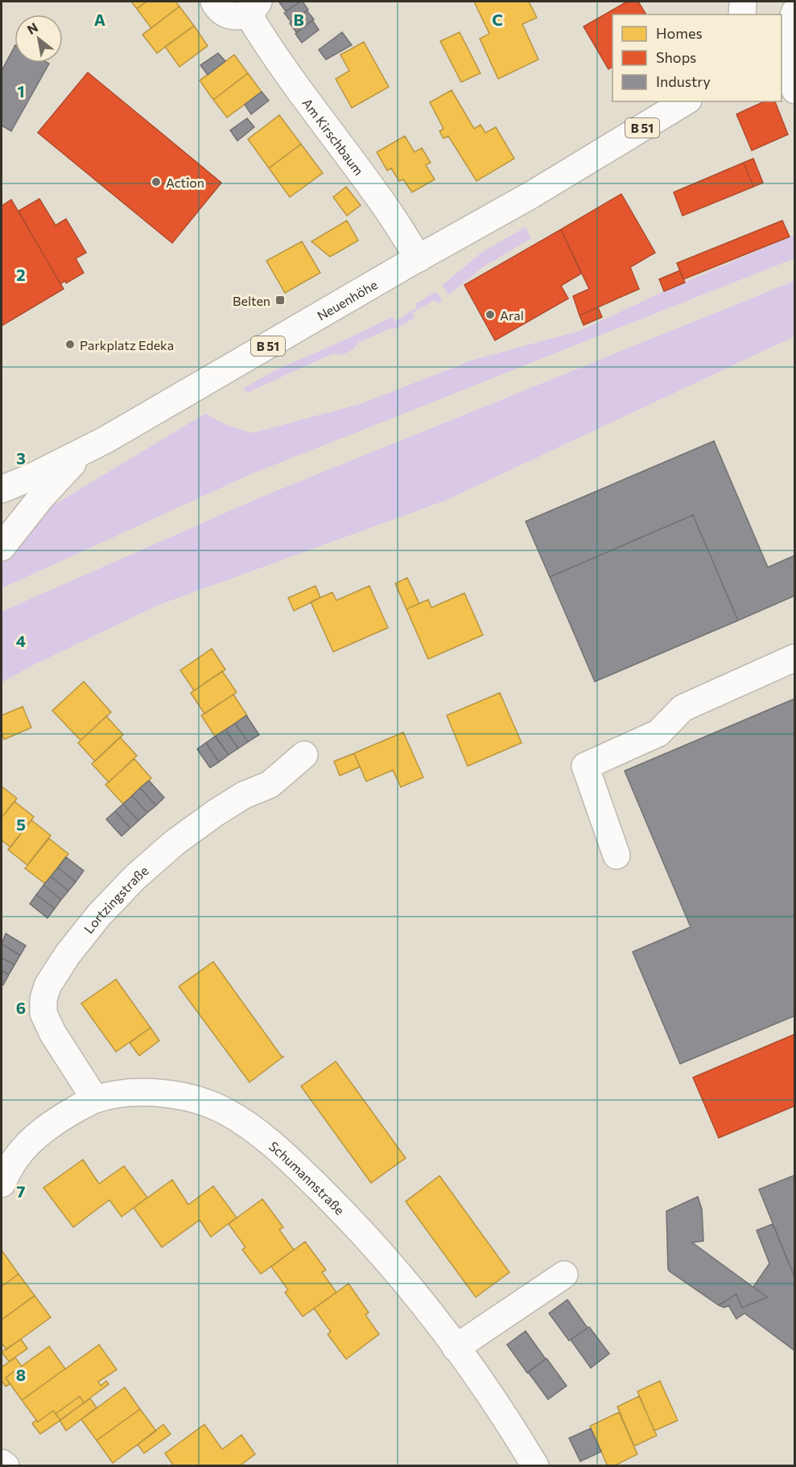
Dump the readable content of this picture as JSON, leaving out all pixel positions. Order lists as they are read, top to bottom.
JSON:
{
  "streets": {
    "street": [
      "B 51",
      "Am Kirschbaum",
      "Neuenhöhe",
      "Lortzingstraße",
      "Schumannstraße"
    ]
  },
  "crossings": [
    ["Am Kirschbaum", "Neuenhöhe"],
    ["Lortzingstraße", "Schumannstraße"]
  ],
  "places": {
    "other": ["Action", "Aral", "Parkplatz Edeka"],
    "transit": ["Belten"]
  },
  "legend": ["Homes", "Shops", "Industry"],
  "north": "top left",
  "grid": {
    "columns": ["A", "B", "C"],
    "rows": [
      "1",
      "2",
      "3",
      "4",
      "5",
      "6",
      "7",
      "8"
    ]
  }
}
